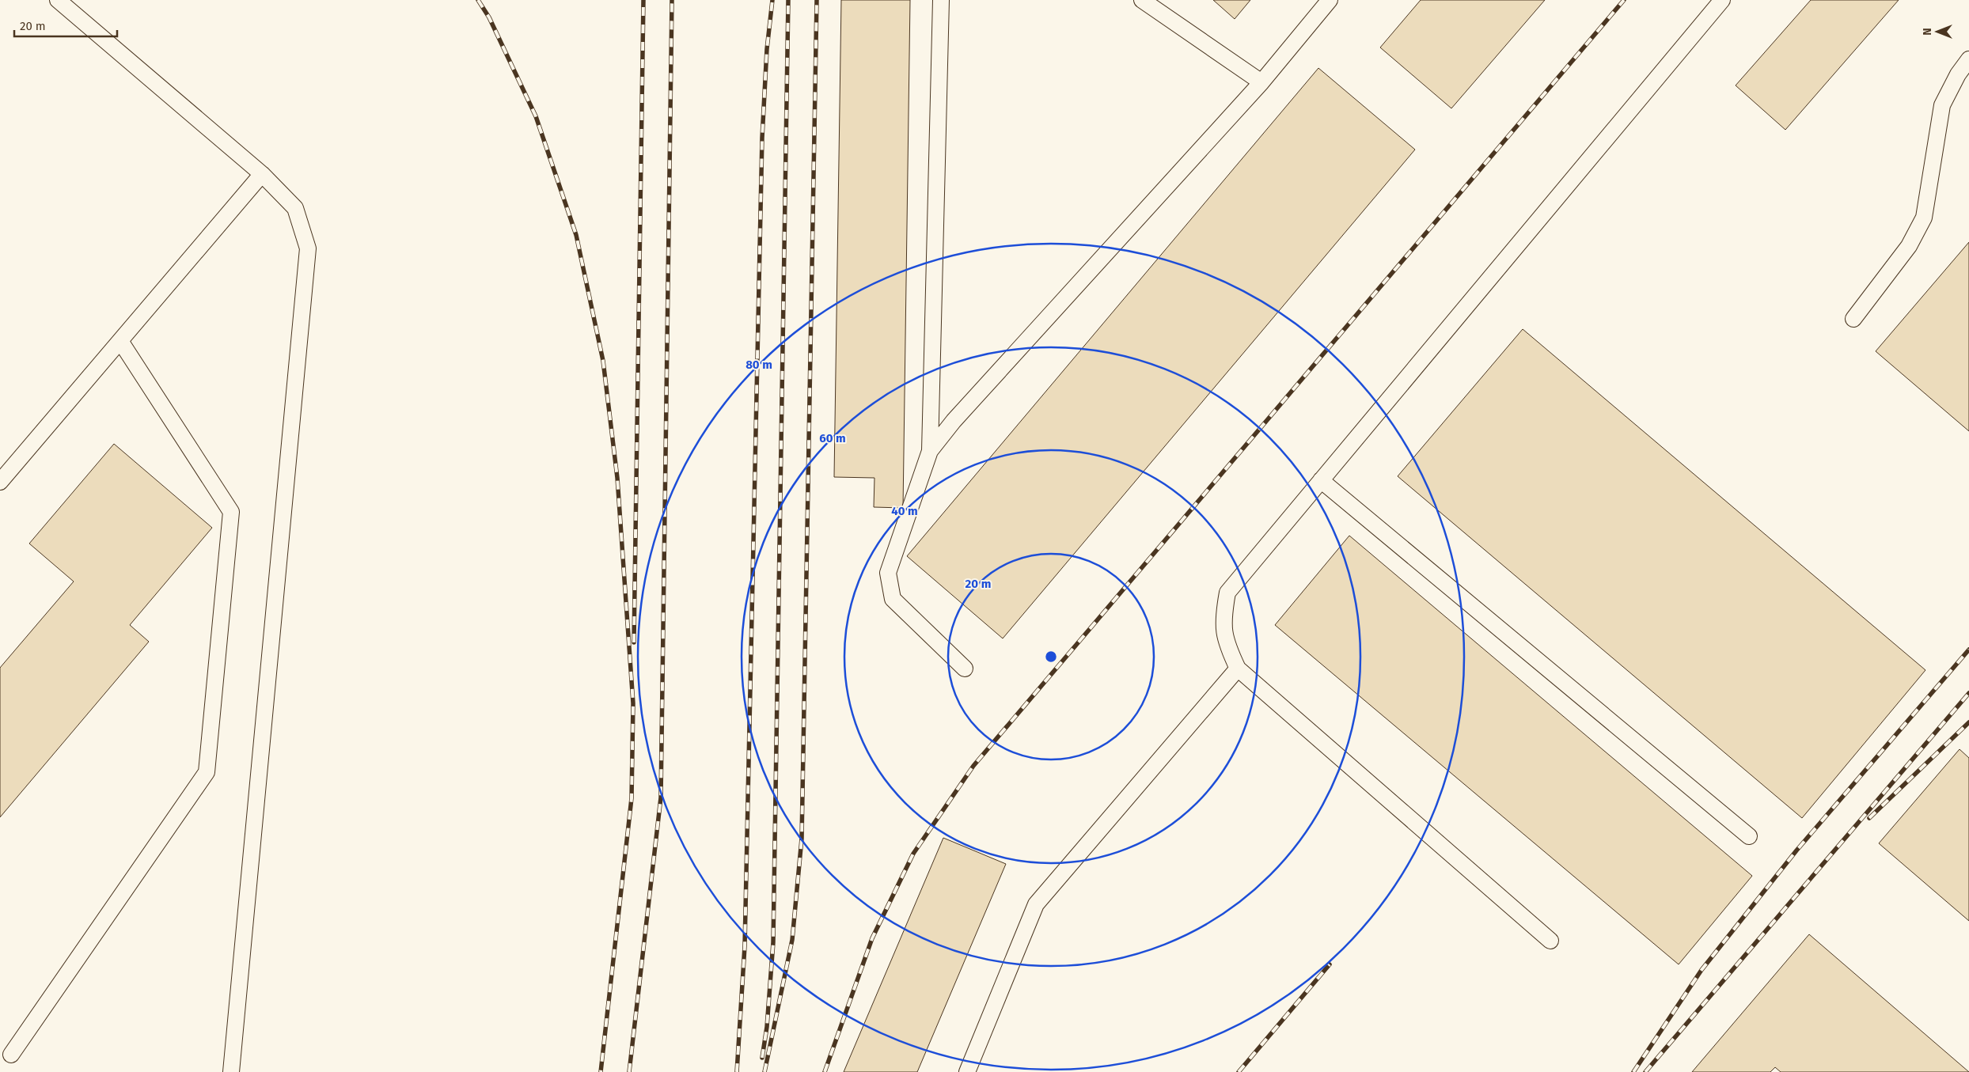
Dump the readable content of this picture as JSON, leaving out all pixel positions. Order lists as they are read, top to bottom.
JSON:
{
  "scale_bar": "20 m",
  "north": "left",
  "rings": [
    "80 m",
    "60 m",
    "40 m",
    "20 m"
  ]
}
